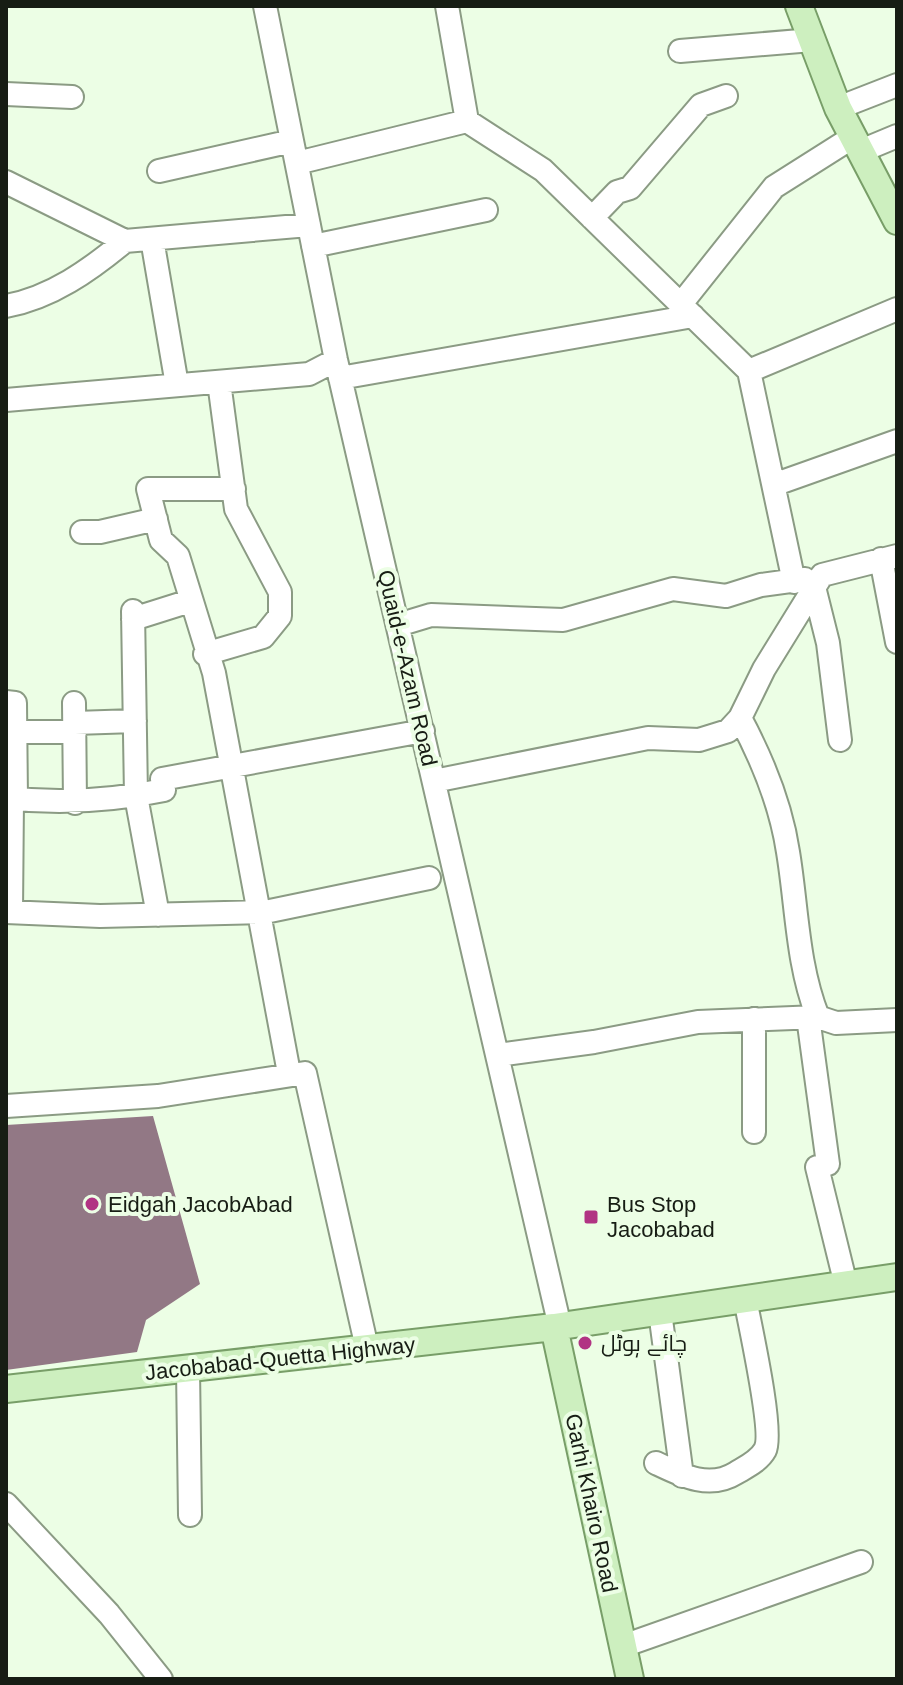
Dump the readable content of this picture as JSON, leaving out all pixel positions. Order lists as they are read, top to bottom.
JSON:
{
  "streets": {
    "main road": ["Jacobabad-Quetta Highway", "Garhi Khairo Road"],
    "street": ["Quaid-e-Azam Road"]
  },
  "crossings": [
    ["Quaid-e-Azam Road", "Jacobabad-Quetta Highway"],
    ["Quaid-e-Azam Road", "Garhi Khairo Road"],
    ["Jacobabad-Quetta Highway", "Garhi Khairo Road"]
  ],
  "places": {
    "other": ["Eidgah JacobAbad", "چائے ہوٹل"],
    "transit": ["Bus Stop Jacobabad"]
  }
}
